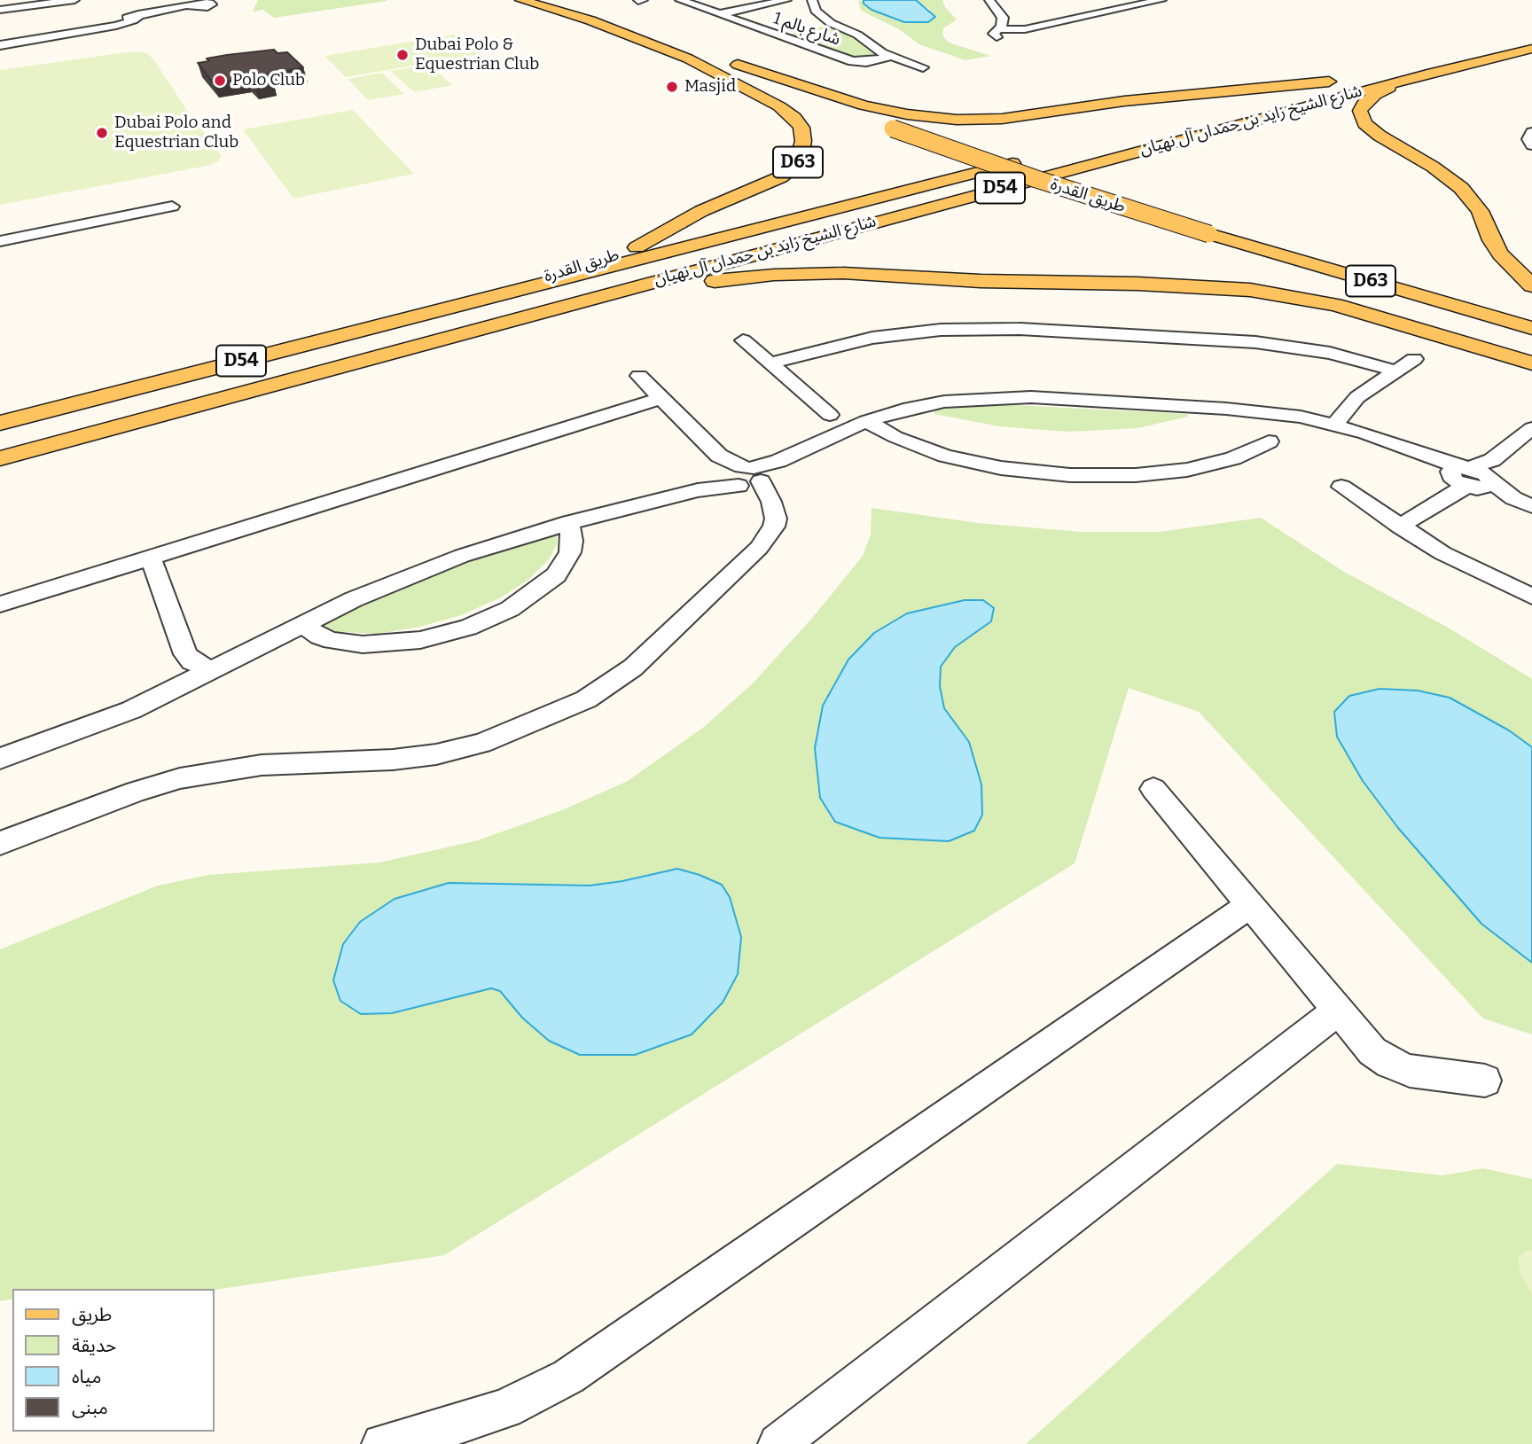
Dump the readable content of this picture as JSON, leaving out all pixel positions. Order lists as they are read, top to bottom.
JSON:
{
  "streets": {
    "main road": [
      "شارع الشيخ زايد بن حمدان آل نهيان",
      "D63",
      "D54",
      "طريق القدرة"
    ],
    "street": ["شارع بالم 1"]
  },
  "crossings": [
    ["شارع الشيخ زايد بن حمدان آل نهيان", "طريق القدرة"]
  ],
  "places": [
    "Dubai Polo & Equestrian Club",
    "Polo Club",
    "Masjid",
    "Dubai Polo and Equestrian Club"
  ],
  "legend": [
    "طريق",
    "حديقة",
    "مياه",
    "مبنى"
  ]
}
